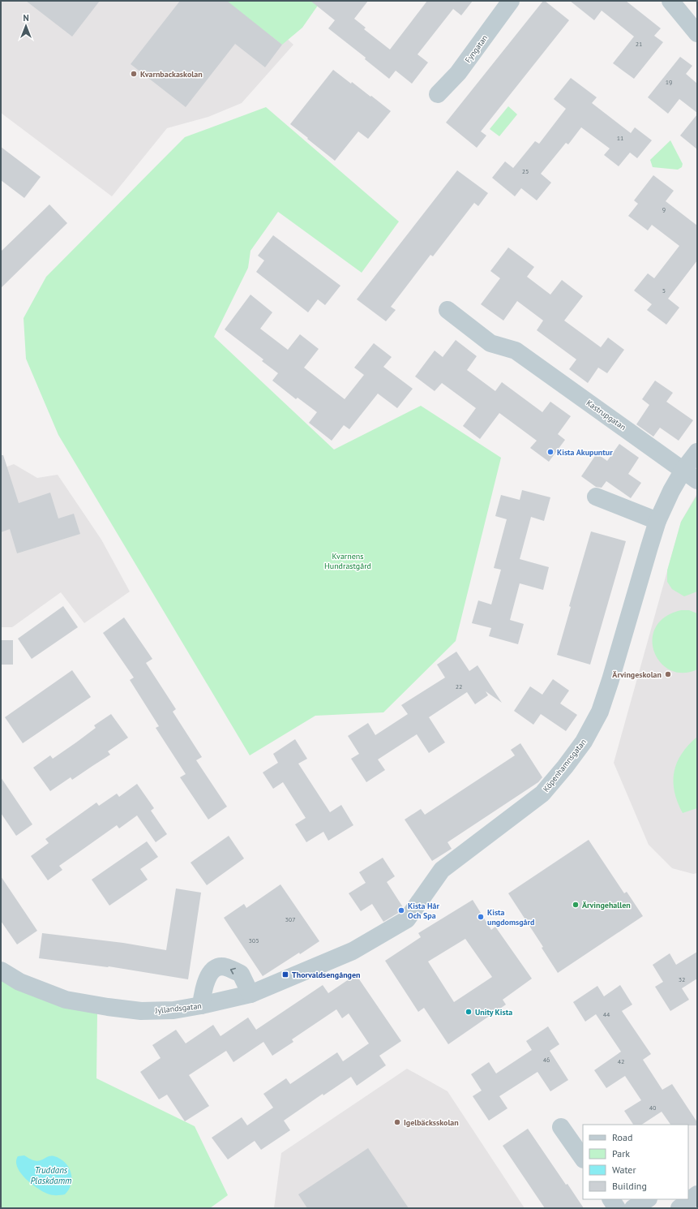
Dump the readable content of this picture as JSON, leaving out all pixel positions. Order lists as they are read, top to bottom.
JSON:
{
  "streets": {
    "street": [
      "Fyngatan",
      "Kastrupgatan",
      "Köpenhamnsgatan",
      "Jyllandsgatan"
    ]
  },
  "crossings": [
    ["Kastrupgatan", "Köpenhamnsgatan"],
    ["Köpenhamnsgatan", "Jyllandsgatan"]
  ],
  "water": ["Truddans Plaskdamm"],
  "parks": ["Kvarnens Hundrastgård"],
  "places": {
    "other": [
      "Kvarnbackaskolan",
      "Kista Akupuntur",
      "Ärvingeskolan",
      "Ärvingehallen",
      "Kista Hår Och Spa",
      "Kista ungdomsgård",
      "Unity Kista",
      "Igelbäcksskolan"
    ],
    "transit": ["Thorvaldsengången"]
  },
  "house_numbers": [
    "21",
    "19",
    "11",
    "25",
    "9",
    "5",
    "22",
    "307",
    "305",
    "32",
    "44",
    "46",
    "42",
    "40"
  ],
  "legend": [
    "Road",
    "Park",
    "Water",
    "Building"
  ],
  "north": "top"
}
